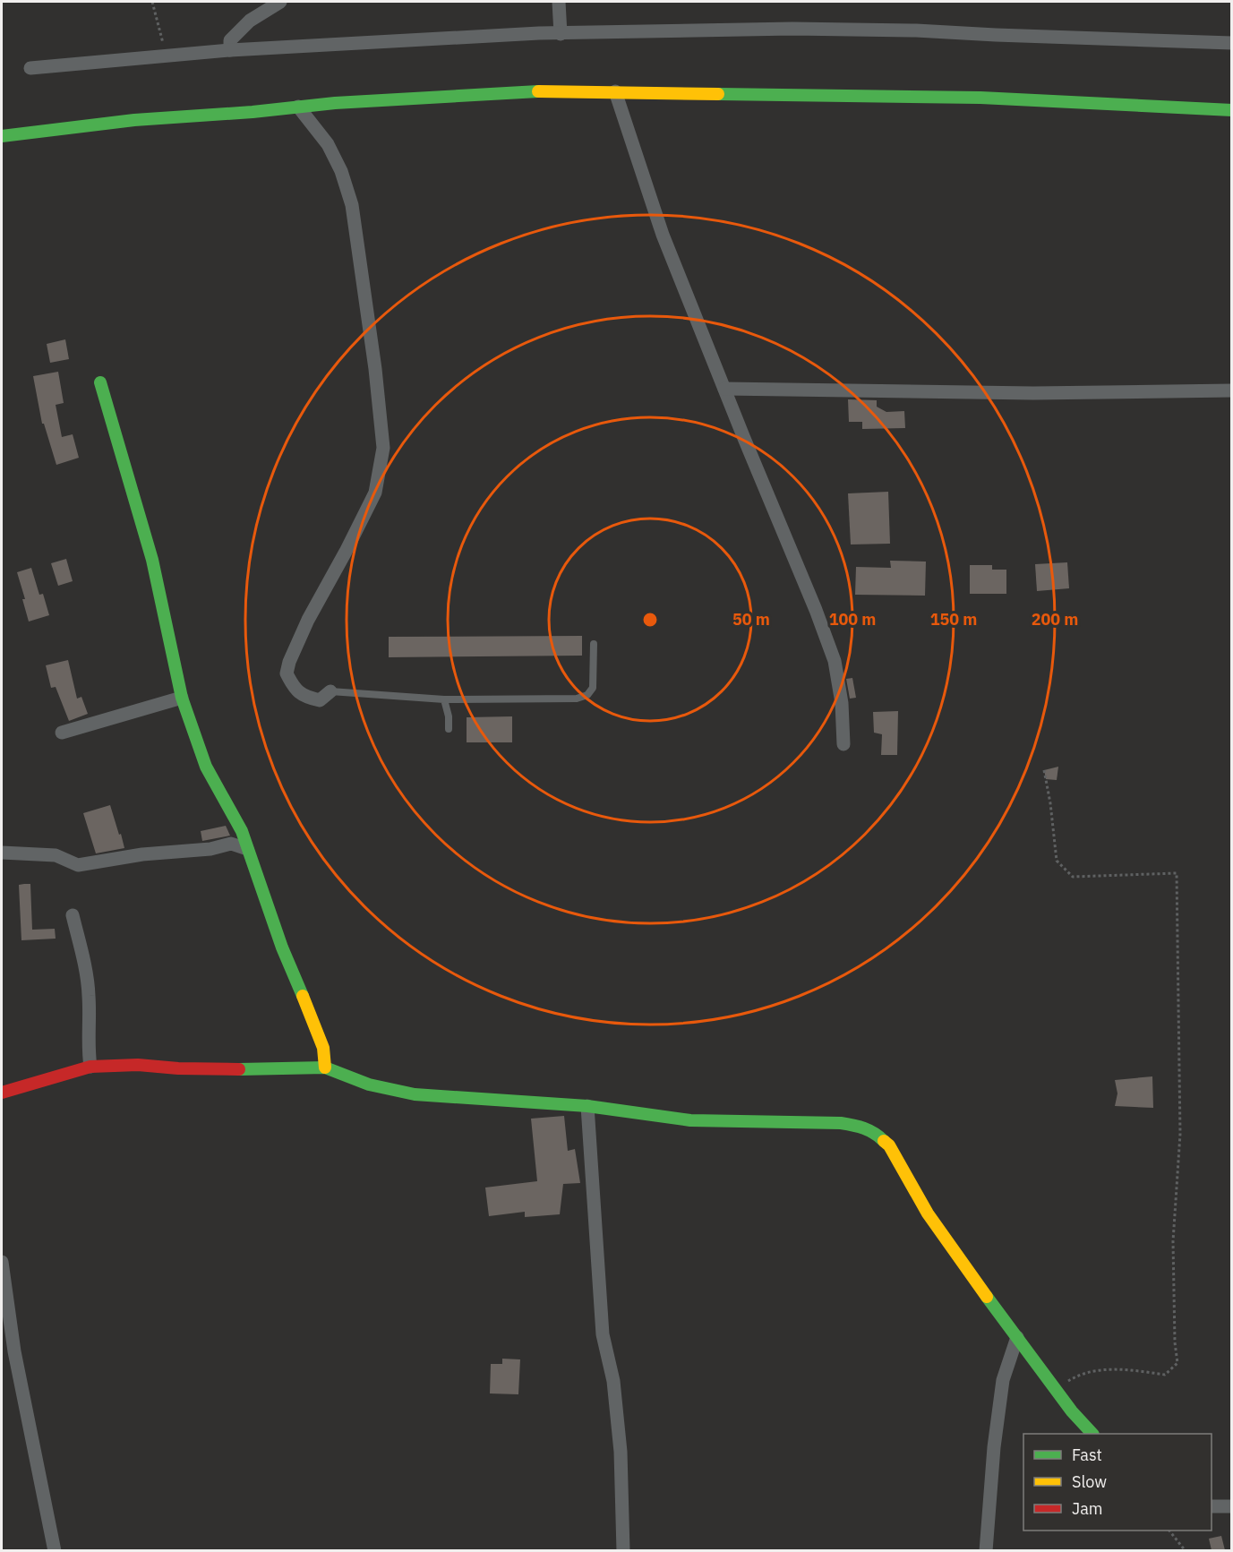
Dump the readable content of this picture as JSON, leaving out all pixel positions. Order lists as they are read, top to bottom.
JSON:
{
  "legend": ["Fast", "Slow", "Jam"],
  "rings": [
    "50 m",
    "100 m",
    "150 m",
    "200 m"
  ]
}
